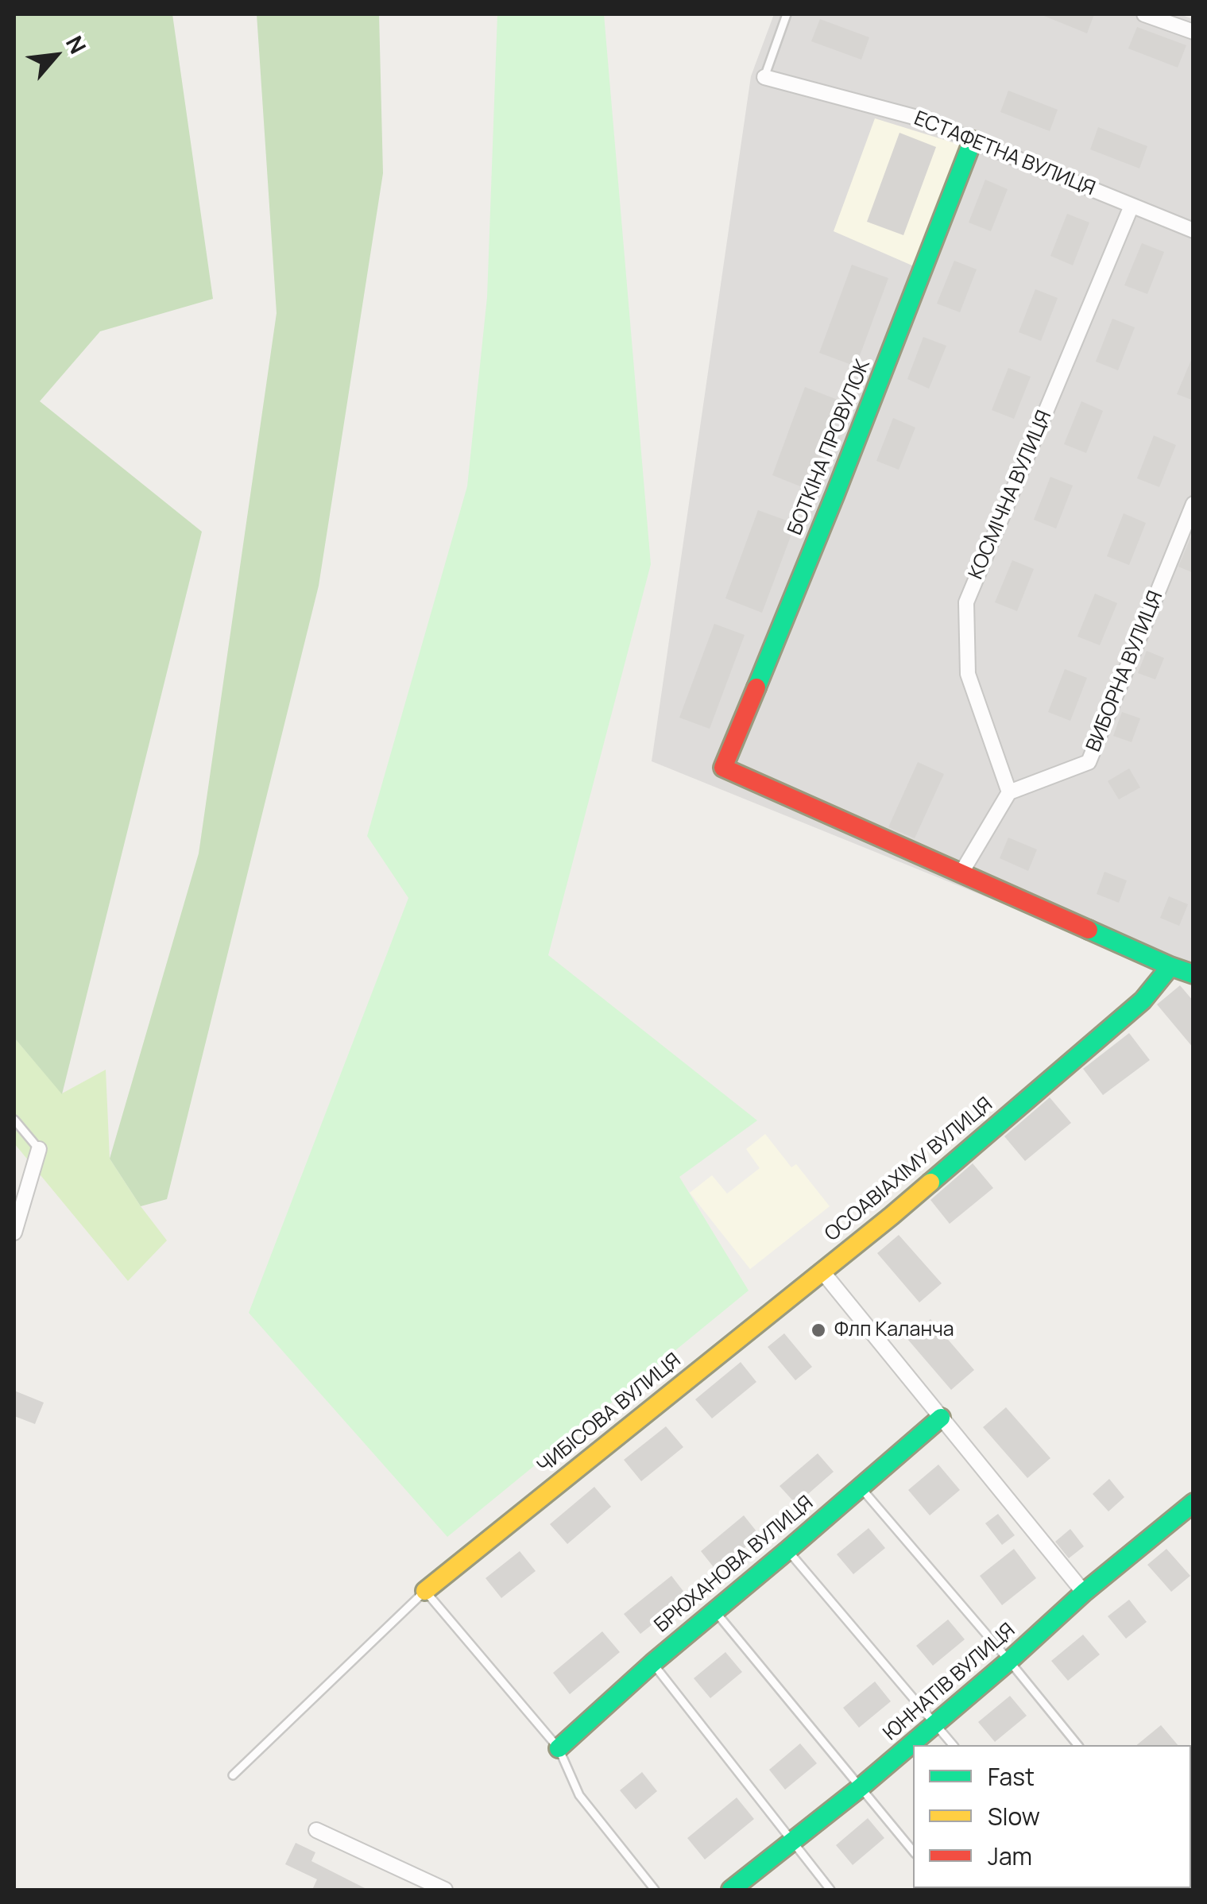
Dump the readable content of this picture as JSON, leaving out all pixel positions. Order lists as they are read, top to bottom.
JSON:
{
  "streets": {
    "street": [
      "ЕСТАФЕТНА ВУЛИЦЯ",
      "БОТКІНА ПРОВУЛОК",
      "КОСМІЧНА ВУЛИЦЯ",
      "ВИБОРНА ВУЛИЦЯ",
      "ОСОАВІАХІМУ ВУЛИЦЯ",
      "ЧИБІСОВА ВУЛИЦЯ",
      "БРЮХАНОВА ВУЛИЦЯ",
      "ЮННАТІВ ВУЛИЦЯ"
    ]
  },
  "crossings": [
    ["ЕСТАФЕТНА ВУЛИЦЯ", "БОТКІНА ПРОВУЛОК"],
    ["ЕСТАФЕТНА ВУЛИЦЯ", "КОСМІЧНА ВУЛИЦЯ"],
    ["КОСМІЧНА ВУЛИЦЯ", "ВИБОРНА ВУЛИЦЯ"],
    ["ОСОАВІАХІМУ ВУЛИЦЯ", "ЧИБІСОВА ВУЛИЦЯ"],
    ["ОСОАВІАХІМУ ВУЛИЦЯ", "БРЮХАНОВА ВУЛИЦЯ"],
    ["ОСОАВІАХІМУ ВУЛИЦЯ", "ЮННАТІВ ВУЛИЦЯ"]
  ],
  "places": ["Флп Каланча"],
  "legend": ["Fast", "Slow", "Jam"],
  "north": "top right"
}
